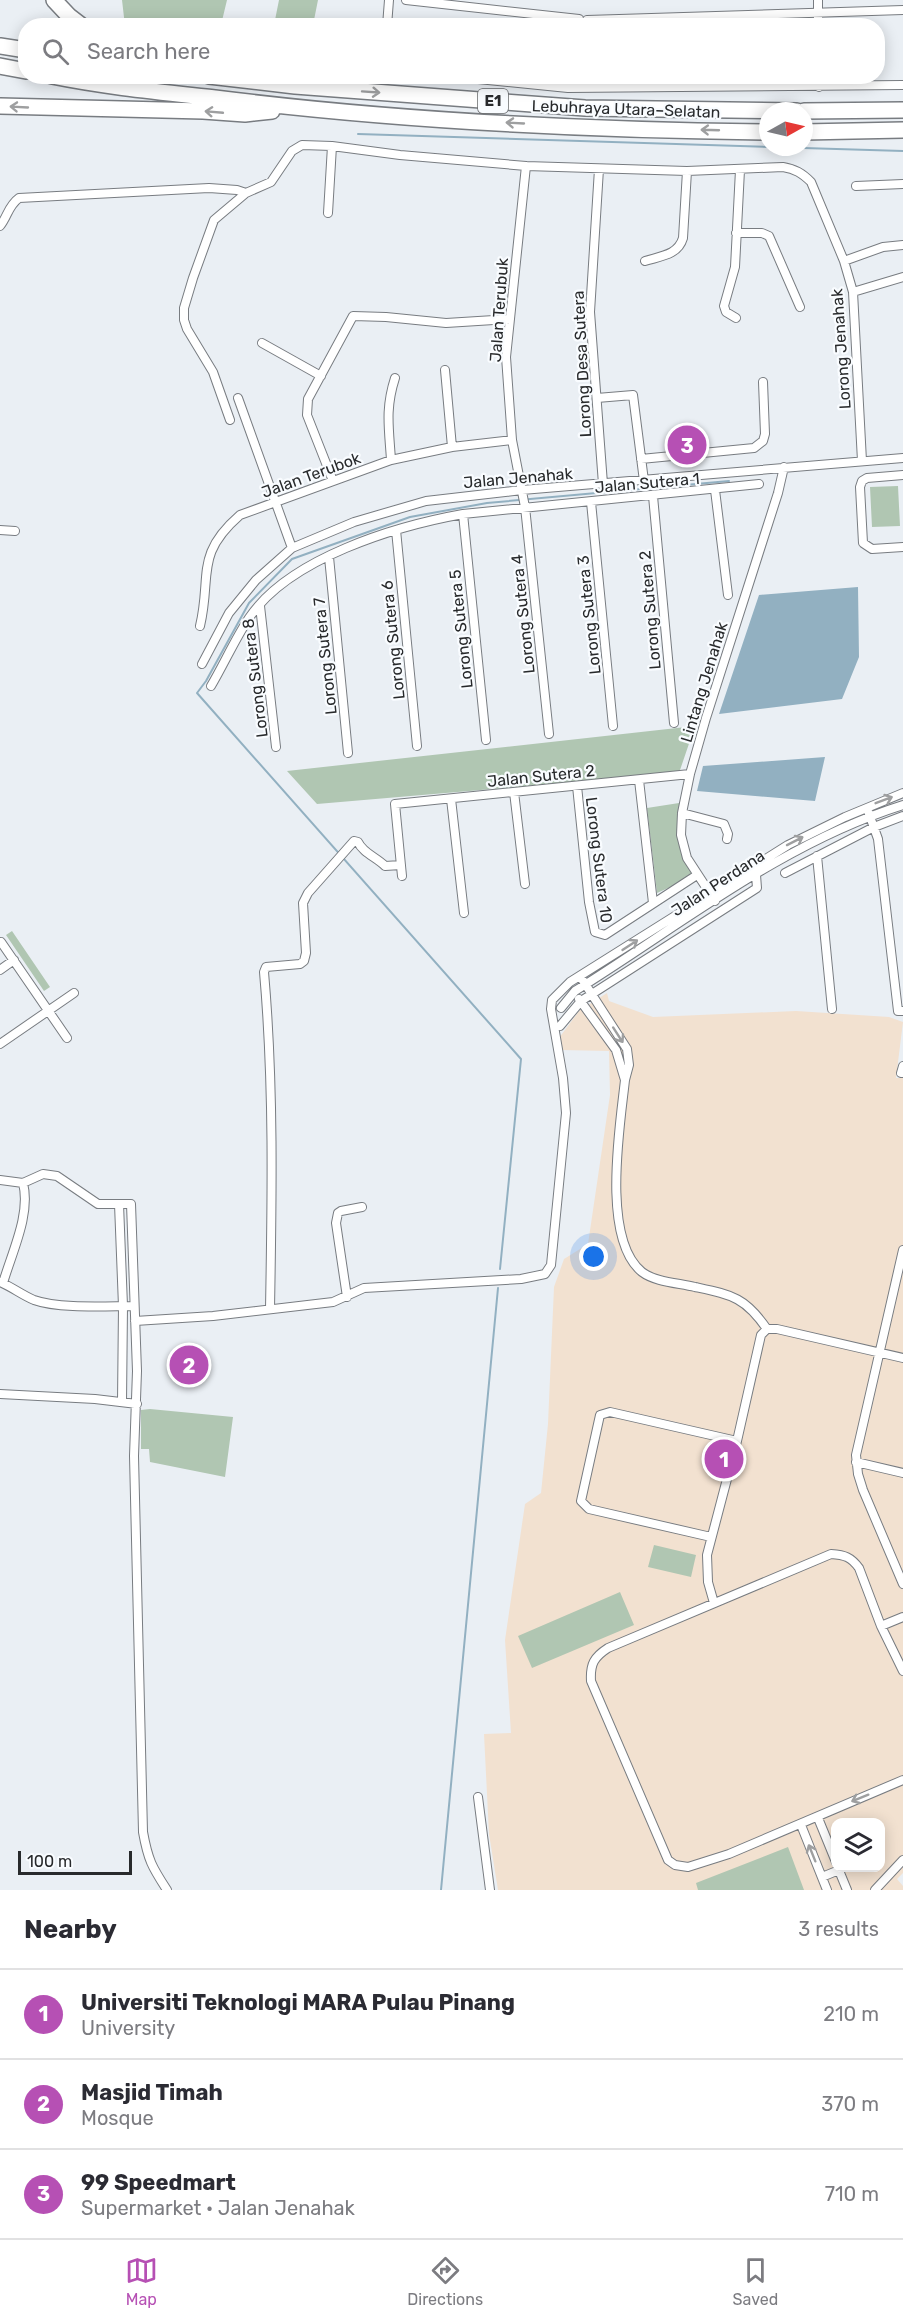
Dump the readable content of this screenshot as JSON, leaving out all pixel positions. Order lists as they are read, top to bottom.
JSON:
{
  "streets": {
    "highway": ["E1", "Lebuhraya Utara–Selatan"],
    "street": [
      "Jalan Terubuk",
      "Lorong Jenahak",
      "Lorong Desa Sutera",
      "Jalan Terubok",
      "Jalan Jenahak",
      "Jalan Sutera 1",
      "Lorong Sutera 2",
      "Lorong Sutera 4",
      "Lorong Sutera 3",
      "Lorong Sutera 5",
      "Lorong Sutera 6",
      "Lorong Sutera 7",
      "Lorong Sutera 8",
      "Lintang Jenahak",
      "Jalan Sutera 2",
      "Lorong Sutera 10",
      "Jalan Perdana"
    ]
  },
  "crossings": [
    ["Jalan Terubuk", "Jalan Terubok"],
    ["Jalan Terubuk", "Jalan Jenahak"],
    ["Jalan Terubuk", "Lorong Sutera 4"],
    ["Lorong Jenahak", "Jalan Jenahak"],
    ["Lorong Desa Sutera", "Jalan Jenahak"],
    ["Jalan Jenahak", "Lorong Sutera 4"],
    ["Jalan Jenahak", "Lintang Jenahak"],
    ["Jalan Sutera 1", "Lorong Sutera 2"],
    ["Jalan Sutera 1", "Lorong Sutera 4"],
    ["Jalan Sutera 1", "Lorong Sutera 3"],
    ["Jalan Sutera 1", "Lorong Sutera 5"],
    ["Jalan Sutera 1", "Lorong Sutera 6"],
    ["Jalan Sutera 1", "Lorong Sutera 7"],
    ["Jalan Sutera 1", "Lorong Sutera 8"],
    ["Lintang Jenahak", "Jalan Sutera 2"],
    ["Lintang Jenahak", "Jalan Perdana"],
    ["Jalan Sutera 2", "Lorong Sutera 10"]
  ],
  "scale_bar": "100 m",
  "north": "right",
  "page": {
    "search": "Search here",
    "pins": ["3", "2", "1"],
    "scale": "100 m",
    "heading": ["Nearby", "3 results"],
    "list": [
      {
        "mark": "1",
        "name": "Universiti Teknologi MARA Pulau Pinang",
        "note": "University",
        "value": "210 m"
      },
      {
        "mark": "2",
        "name": "Masjid Timah",
        "note": "Mosque",
        "value": "370 m"
      },
      {
        "mark": "3",
        "name": "99 Speedmart",
        "note": "Supermarket · Jalan Jenahak",
        "value": "710 m"
      }
    ],
    "nav": ["Map", "Directions", "Saved"]
  }
}
